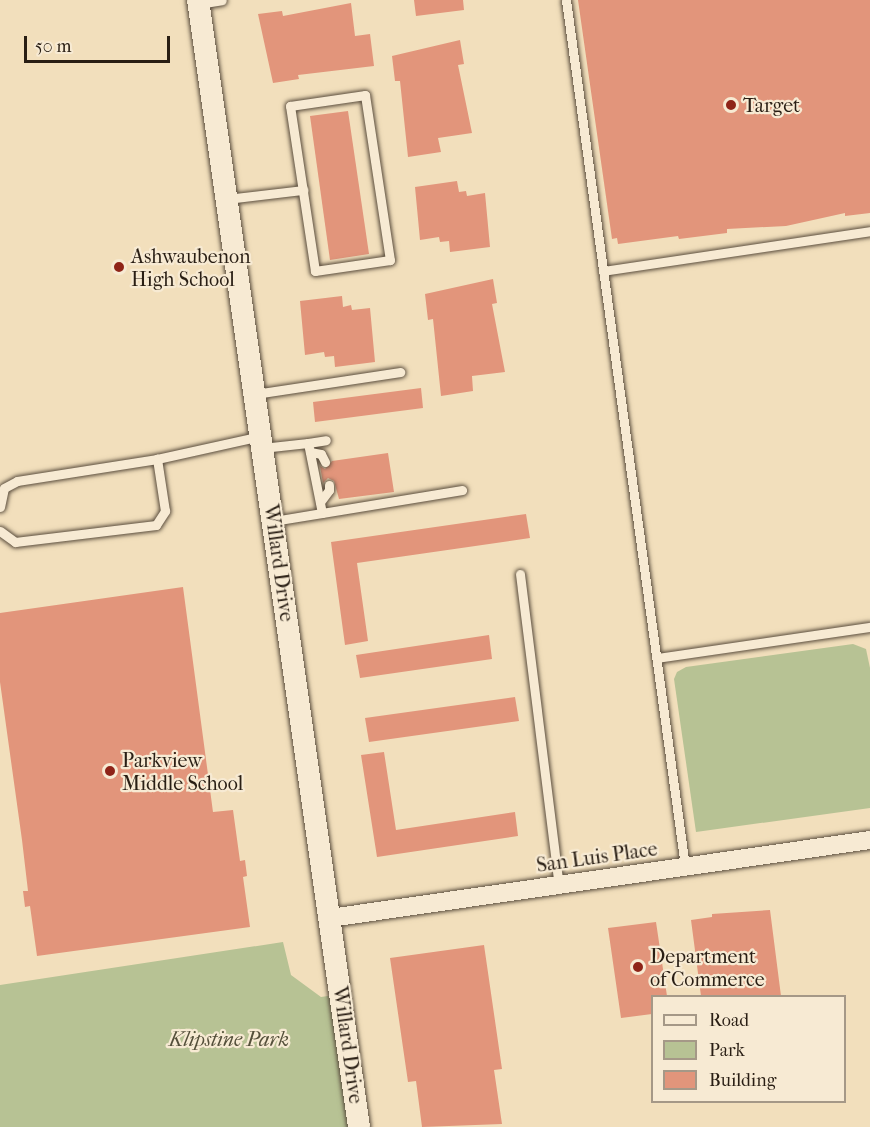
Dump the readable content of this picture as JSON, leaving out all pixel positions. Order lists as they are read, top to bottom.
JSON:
{
  "streets": {
    "street": ["Willard Drive", "San Luis Place"]
  },
  "crossings": [
    ["Willard Drive", "San Luis Place"]
  ],
  "parks": ["Klipstine Park"],
  "places": [
    "Target",
    "Ashwaubenon High School",
    "Parkview Middle School",
    "Department of Commerce"
  ],
  "legend": ["Road", "Park", "Building"],
  "scale_bar": "50 m"
}
